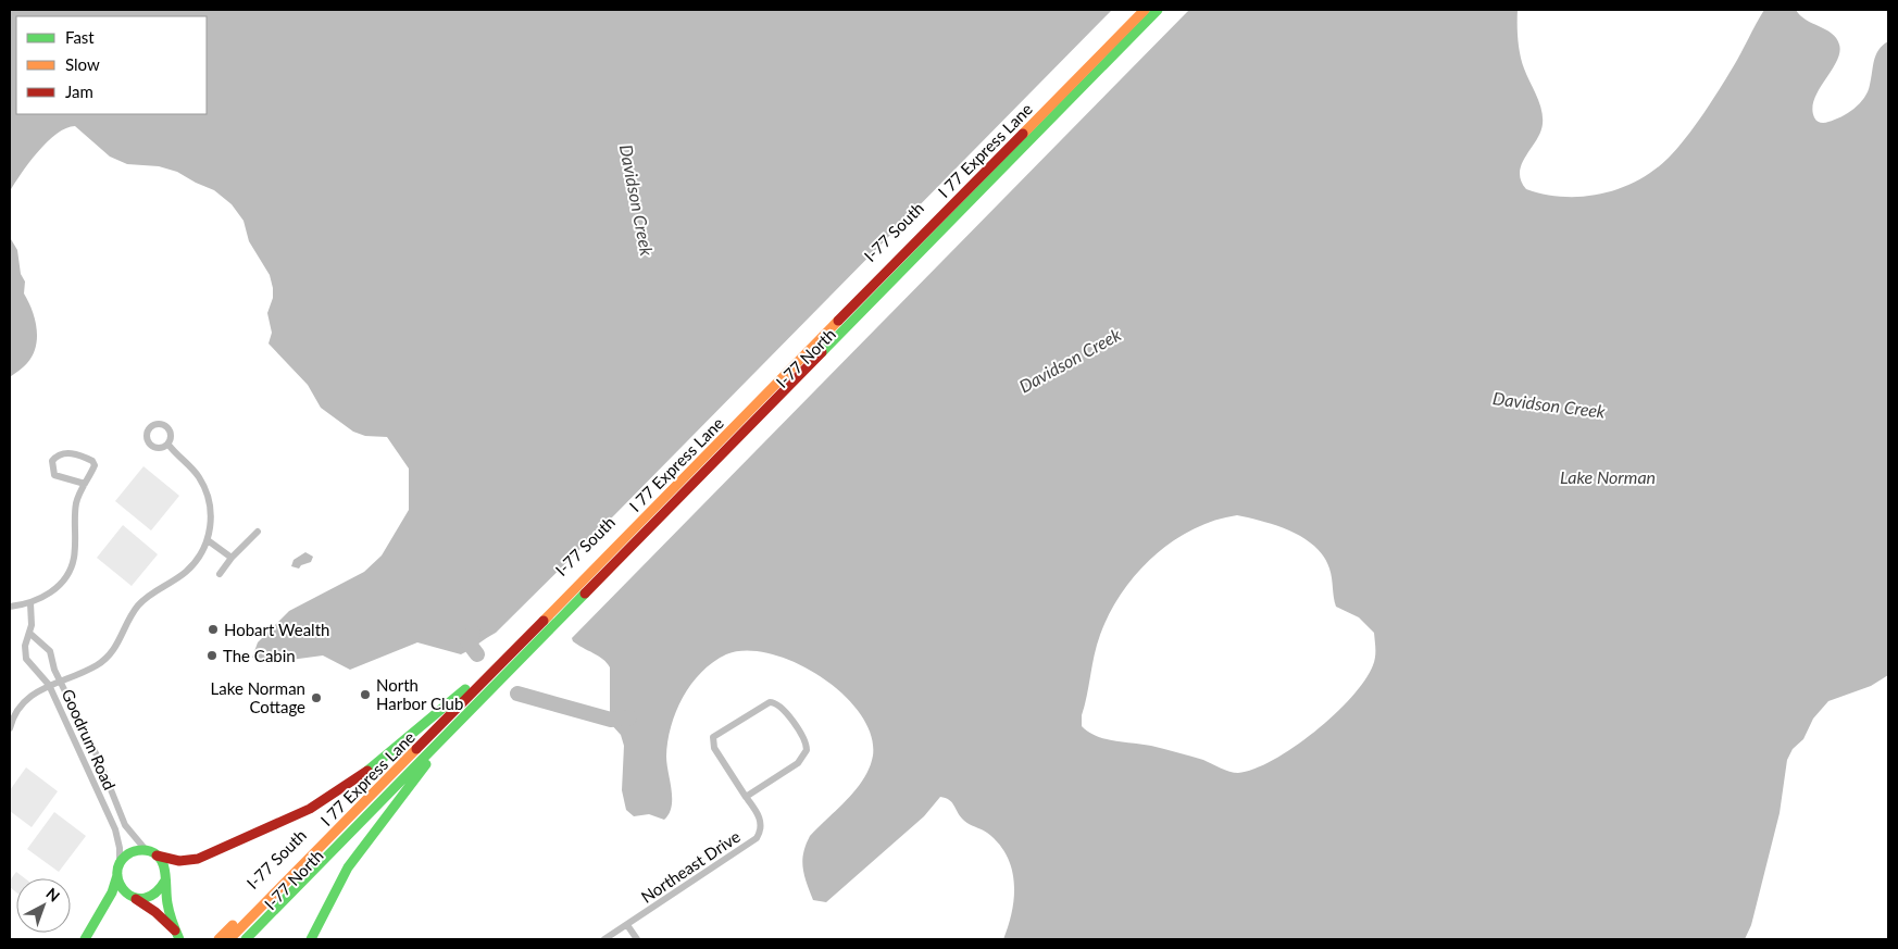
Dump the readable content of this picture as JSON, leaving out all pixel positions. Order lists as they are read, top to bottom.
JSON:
{
  "streets": {
    "main road": ["I 77 Express Lane", "I-77 South", "I-77 North"],
    "street": ["Goodrum Road", "Northeast Drive"]
  },
  "water": ["Davidson Creek", "Lake Norman"],
  "places": [
    "Hobart Wealth",
    "The Cabin",
    "North Harbor Club",
    "Lake Norman Cottage"
  ],
  "legend": ["Fast", "Slow", "Jam"],
  "north": "top right"
}
